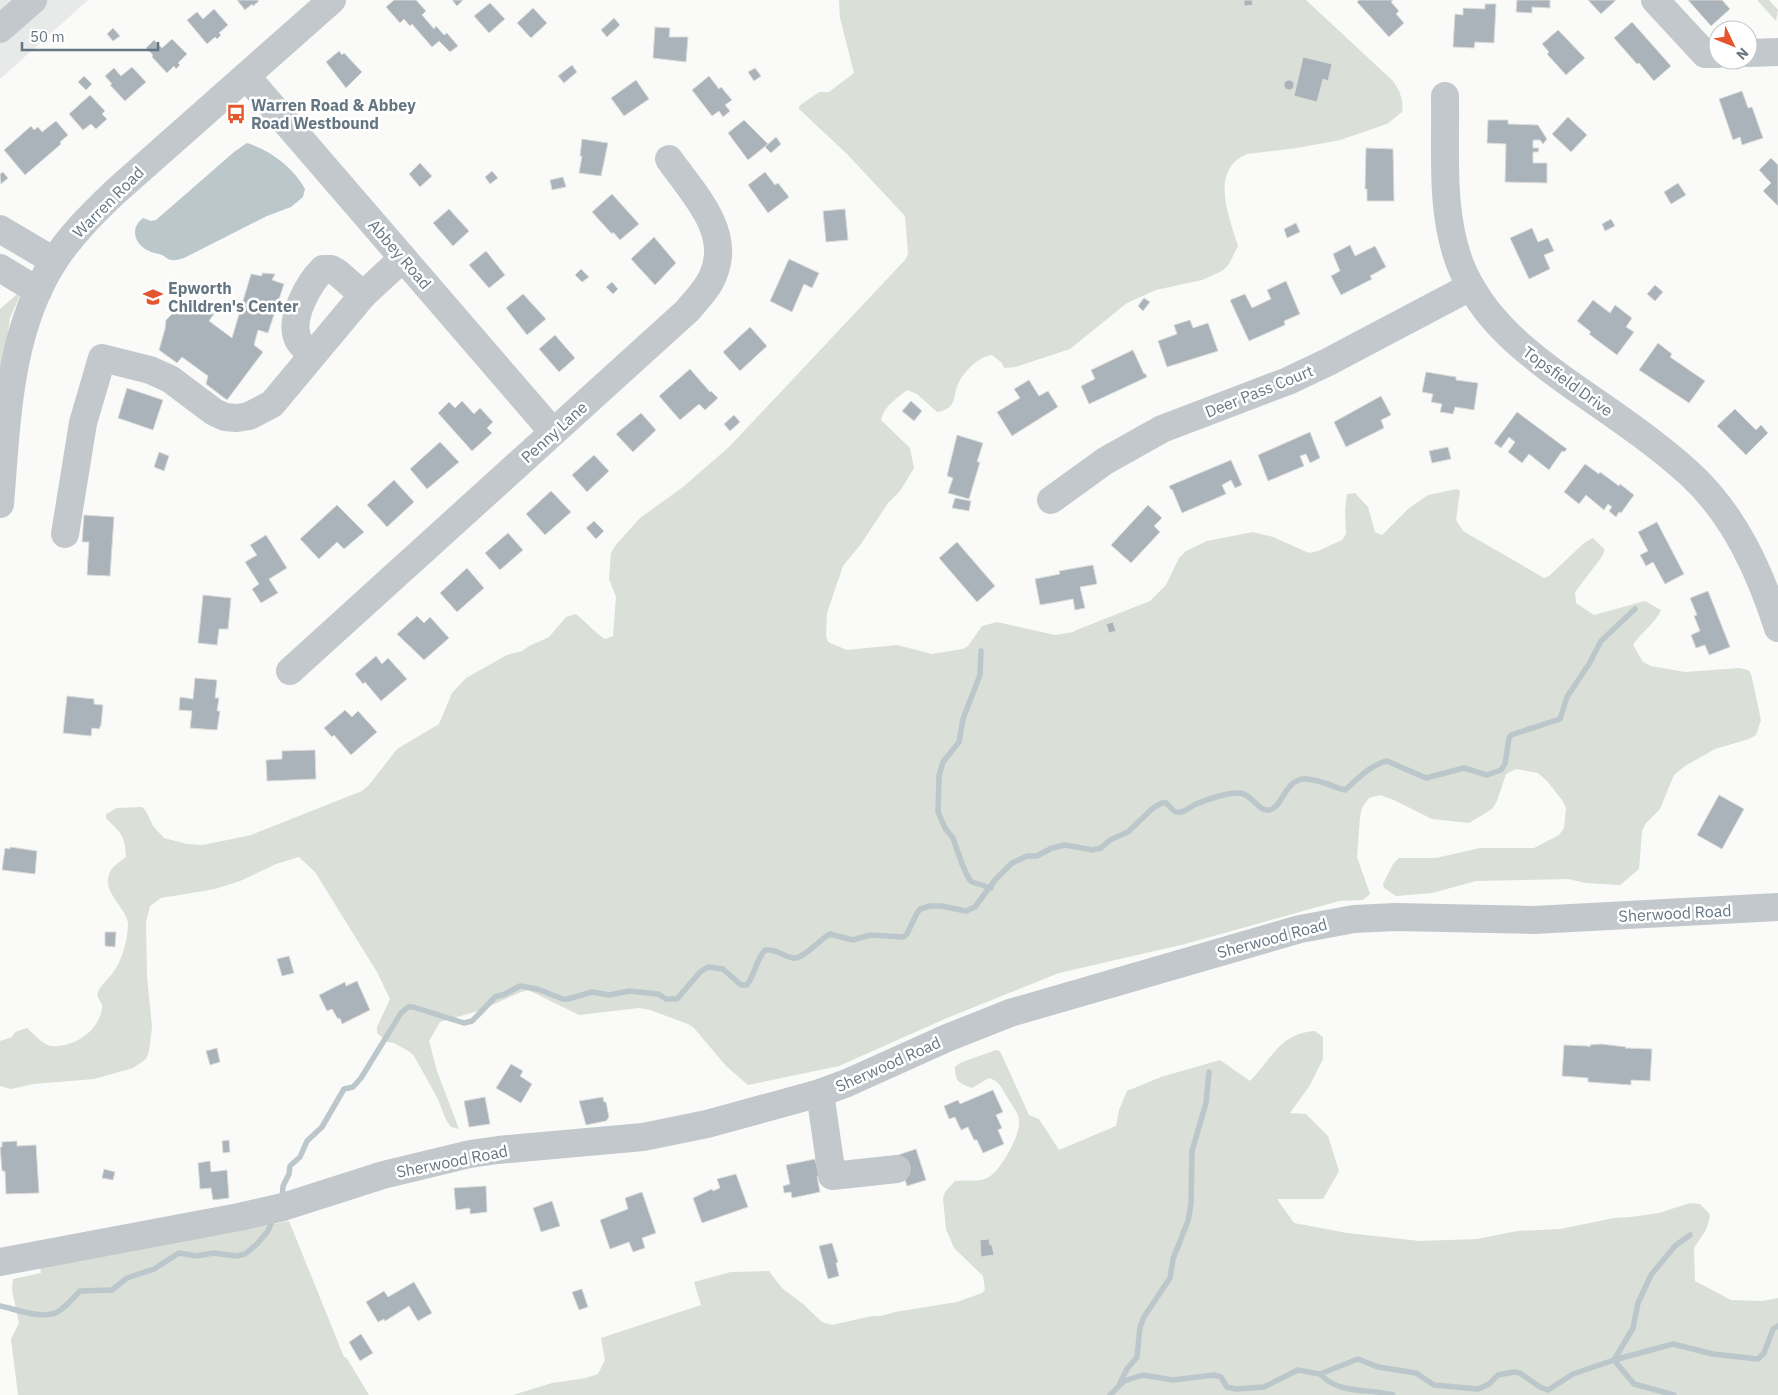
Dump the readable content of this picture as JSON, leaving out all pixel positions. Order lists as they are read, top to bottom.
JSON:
{
  "streets": {
    "street": [
      "Warren Road",
      "Abbey Road",
      "Topsfield Drive",
      "Deer Pass Court",
      "Penny Lane",
      "Sherwood Road"
    ]
  },
  "crossings": [
    ["Warren Road", "Abbey Road"],
    ["Abbey Road", "Penny Lane"],
    ["Topsfield Drive", "Deer Pass Court"]
  ],
  "places": {
    "bus stop": ["Warren Road & Abbey Road Westbound"],
    "school or university": ["Epworth Children's Center"]
  },
  "scale_bar": "50 m",
  "north": "bottom right"
}
